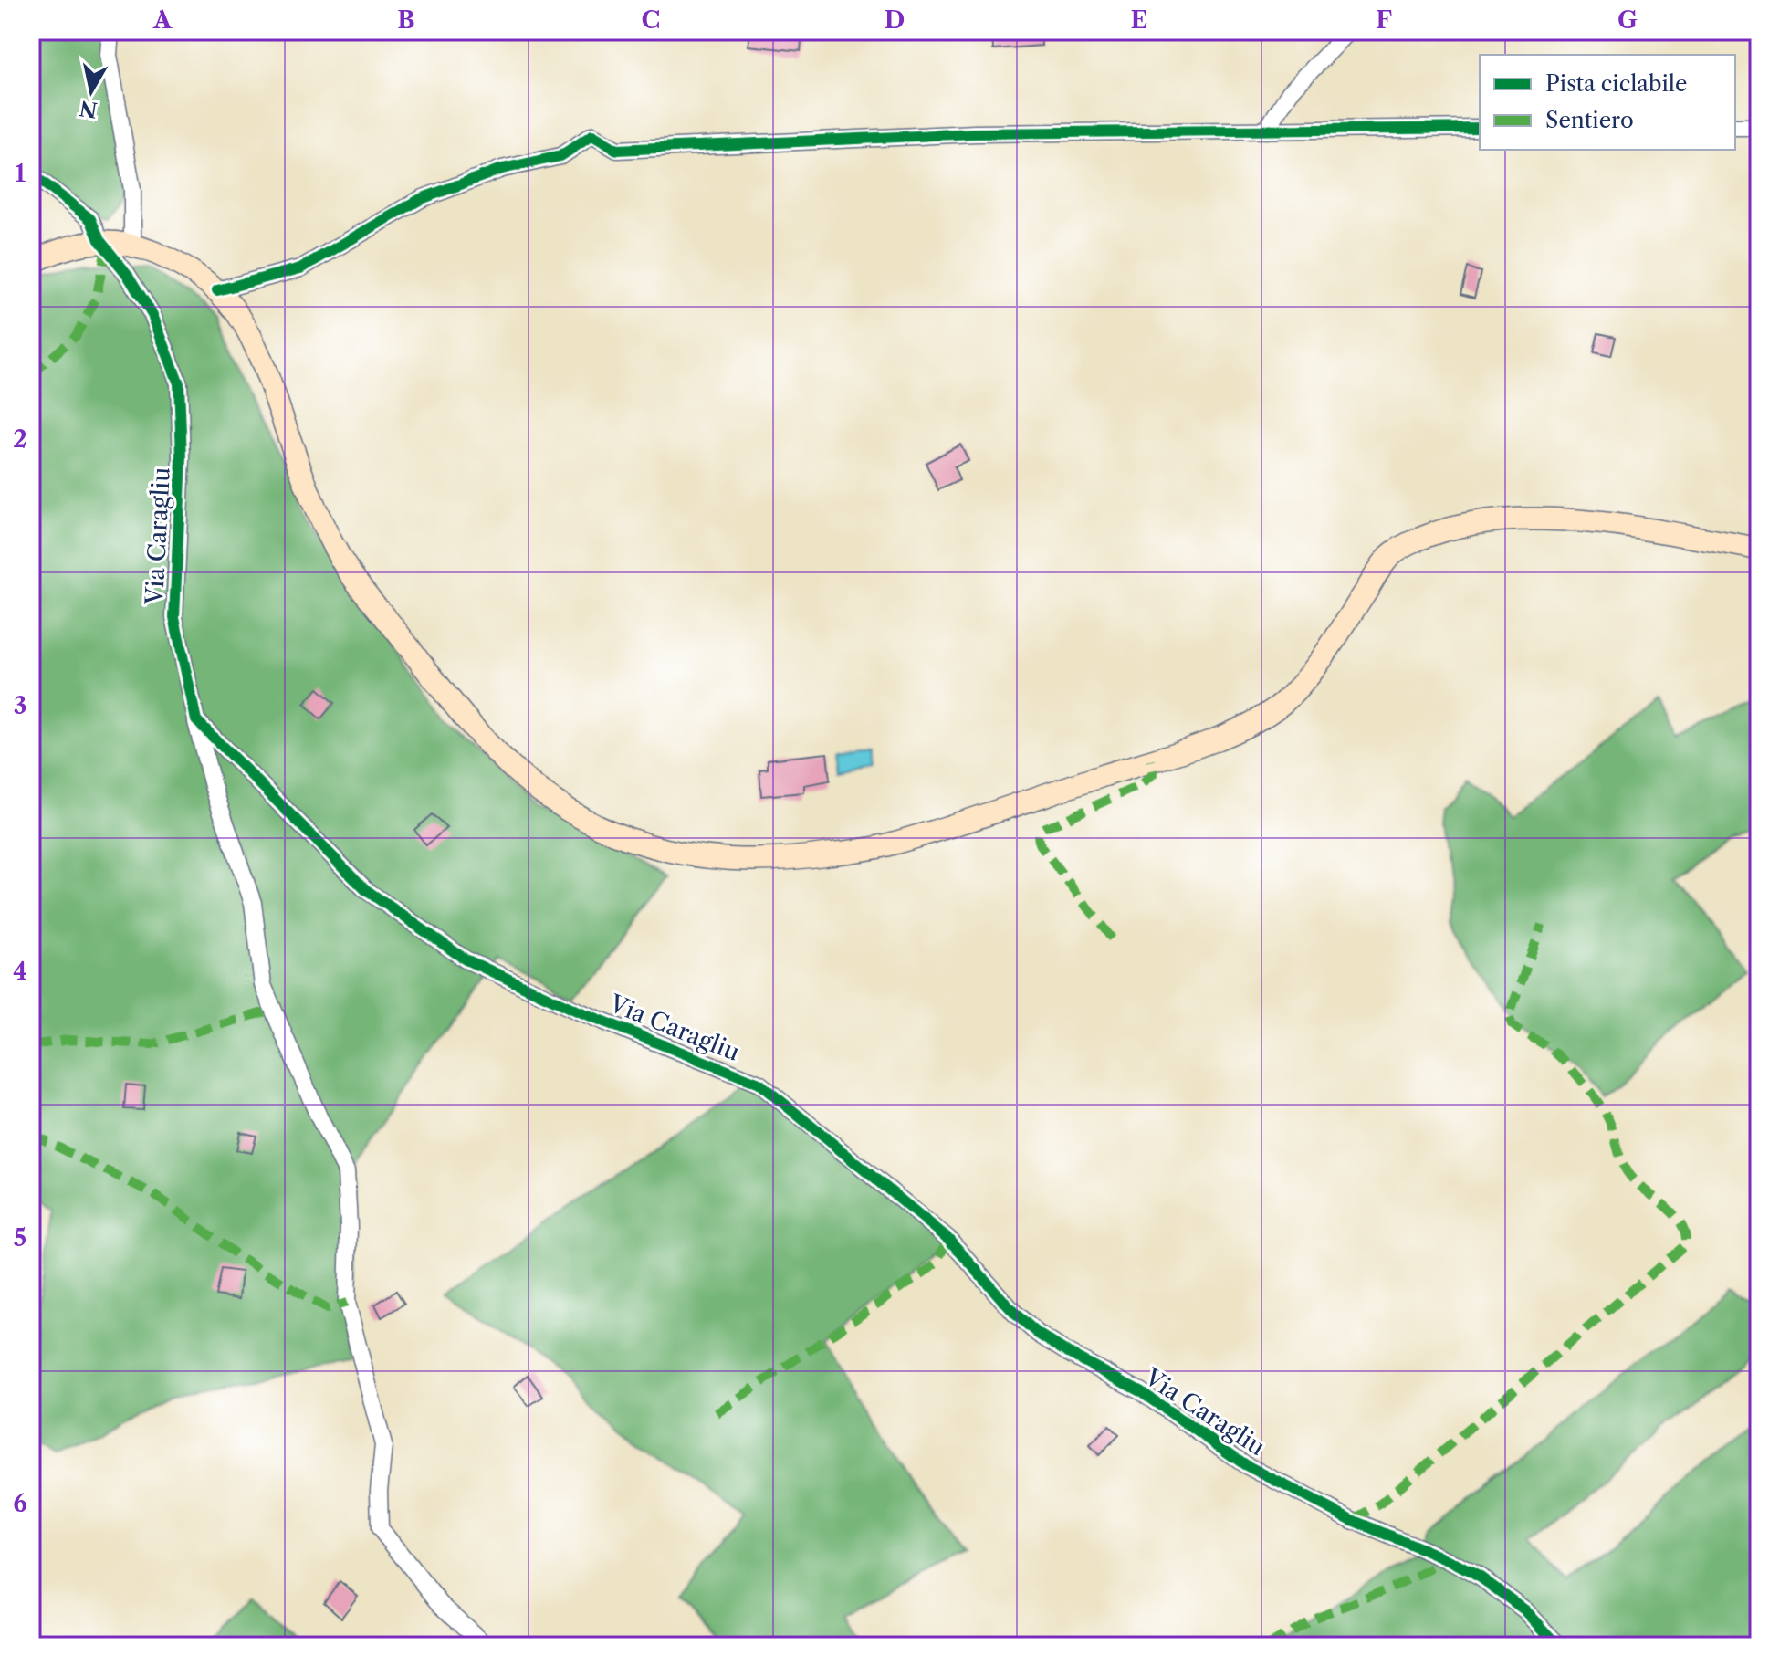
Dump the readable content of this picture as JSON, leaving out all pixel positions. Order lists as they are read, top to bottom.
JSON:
{
  "streets": {
    "street": ["Via Caragliu"]
  },
  "legend": ["Pista ciclabile", "Sentiero"],
  "north": "bottom",
  "grid": {
    "columns": [
      "A",
      "B",
      "C",
      "D",
      "E",
      "F",
      "G"
    ],
    "rows": [
      "1",
      "2",
      "3",
      "4",
      "5",
      "6"
    ]
  }
}
